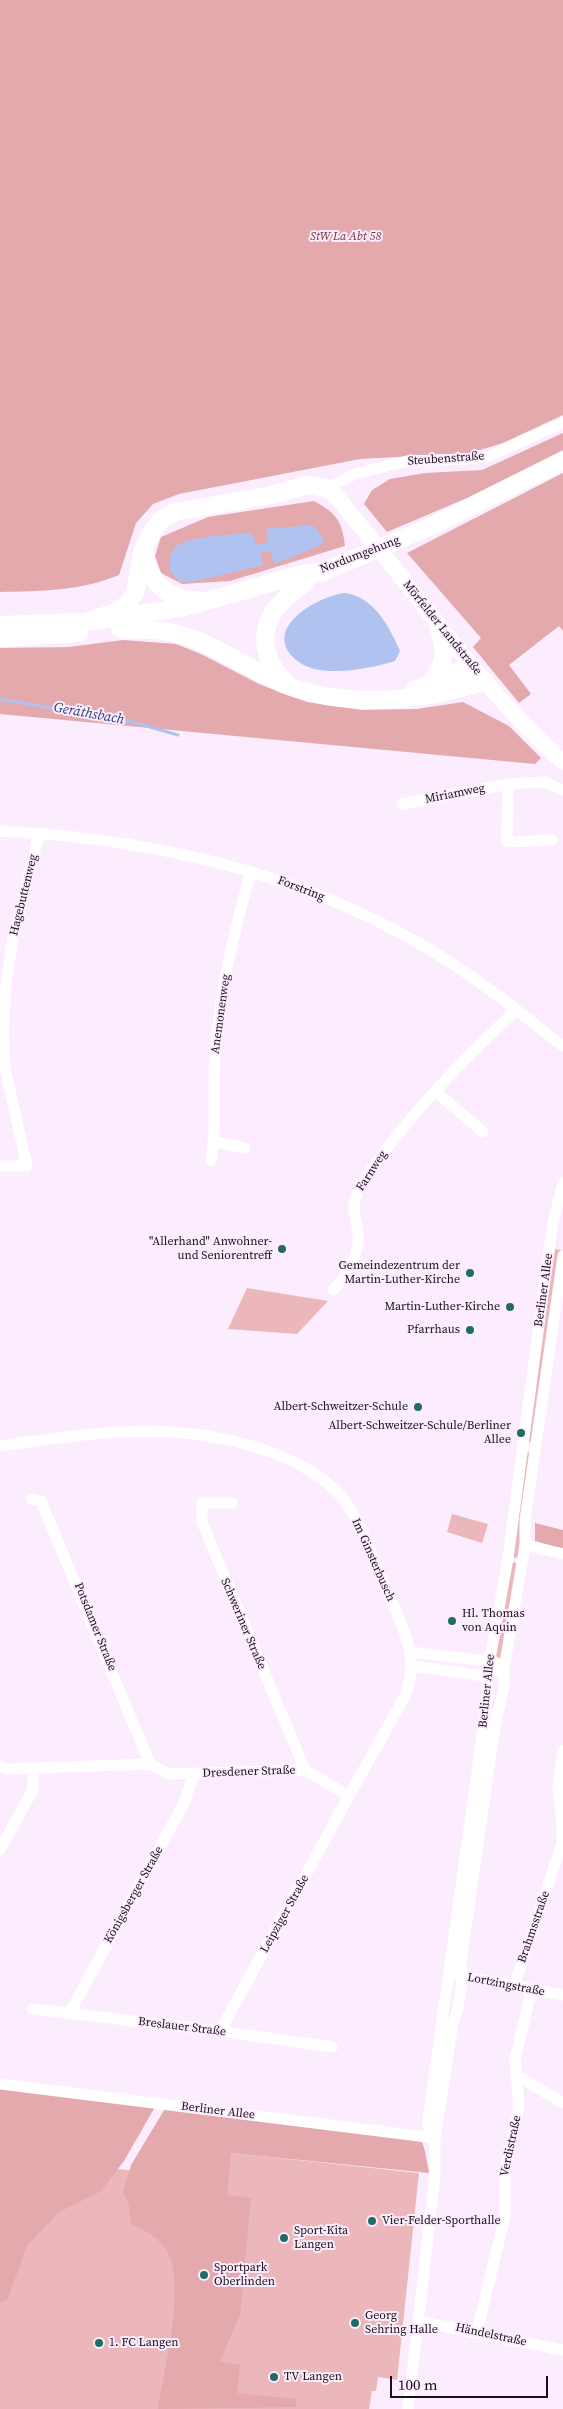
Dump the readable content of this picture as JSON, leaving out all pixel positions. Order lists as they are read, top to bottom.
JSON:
{
  "streets": {
    "main road": ["Nordumgehung", "Mörfelder Landstraße"],
    "street": [
      "Steubenstraße",
      "Miriamweg",
      "Forstring",
      "Hagebuttenweg",
      "Anemonenweg",
      "Farnweg",
      "Berliner Allee",
      "Im Ginsterbusch",
      "Schweriner Straße",
      "Potsdamer Straße",
      "Dresdener Straße",
      "Königsberger Straße",
      "Leipziger Straße",
      "Brahmsstraße",
      "Lortzingstraße",
      "Breslauer Straße",
      "Verdistraße",
      "Händelstraße"
    ]
  },
  "crossings": [
    ["Steubenstraße", "Mörfelder Landstraße"],
    ["Forstring", "Hagebuttenweg"],
    ["Forstring", "Anemonenweg"],
    ["Forstring", "Farnweg"],
    ["Berliner Allee", "Lortzingstraße"],
    ["Berliner Allee", "Händelstraße"],
    ["Schweriner Straße", "Dresdener Straße"],
    ["Potsdamer Straße", "Dresdener Straße"],
    ["Dresdener Straße", "Königsberger Straße"],
    ["Dresdener Straße", "Leipziger Straße"],
    ["Königsberger Straße", "Breslauer Straße"],
    ["Leipziger Straße", "Breslauer Straße"],
    ["Brahmsstraße", "Lortzingstraße"],
    ["Lortzingstraße", "Verdistraße"],
    ["Verdistraße", "Händelstraße"]
  ],
  "water": ["Geräthsbach"],
  "parks": ["StW La Abt 58"],
  "places": [
    "\"Allerhand\" Anwohner- und Seniorentreff",
    "Gemeindezentrum der Martin-Luther-Kirche",
    "Martin-Luther-Kirche",
    "Pfarrhaus",
    "Albert-Schweitzer-Schule",
    "Albert-Schweitzer-Schule/Berliner Allee",
    "Hl. Thomas von Aquin",
    "Vier-Felder-Sporthalle",
    "Sport-Kita Langen",
    "Sportpark Oberlinden",
    "Georg Sehring Halle",
    "1. FC Langen",
    "TV Langen"
  ],
  "scale_bar": "100 m"
}
